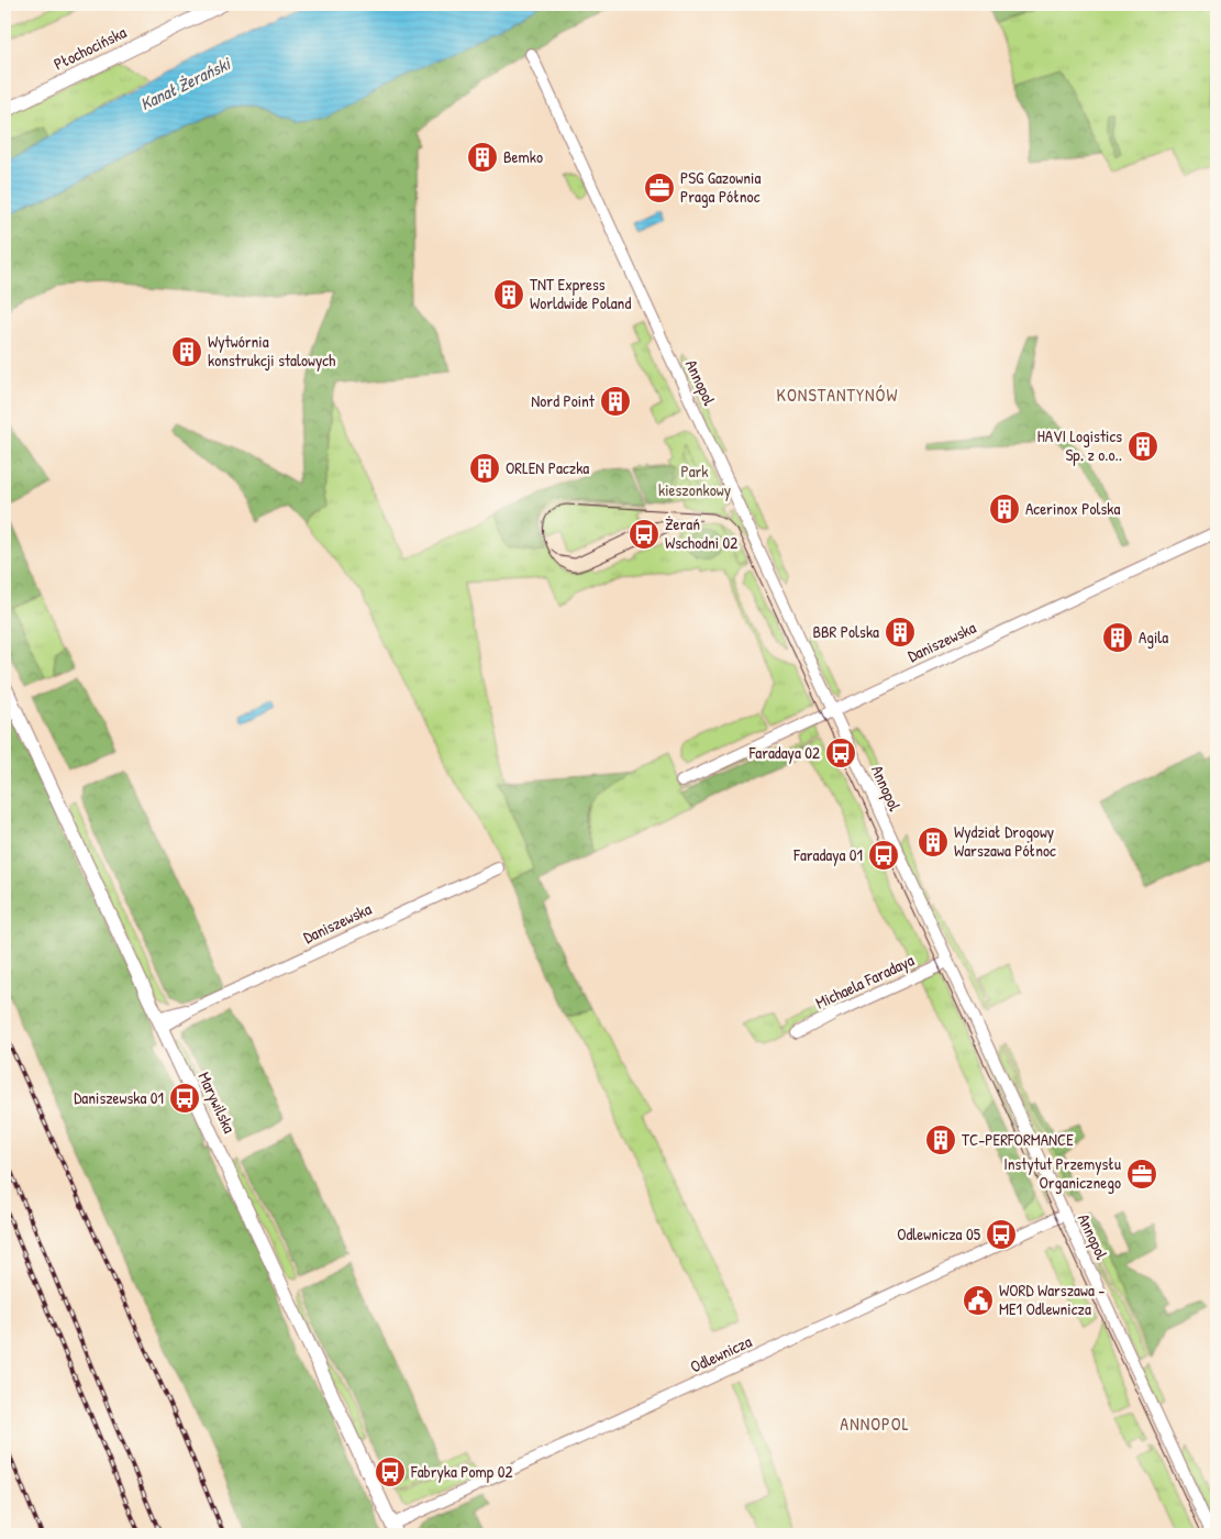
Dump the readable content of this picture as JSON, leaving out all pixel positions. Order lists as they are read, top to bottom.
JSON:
{
  "streets": {
    "main road": ["Płochocińska", "Marywilska"],
    "street": [
      "Annopol",
      "Daniszewska",
      "Michaela Faradaya",
      "Odlewnicza"
    ]
  },
  "crossings": [
    ["Annopol", "Daniszewska"],
    ["Annopol", "Michaela Faradaya"],
    ["Annopol", "Odlewnicza"],
    ["Daniszewska", "Marywilska"],
    ["Marywilska", "Odlewnicza"]
  ],
  "districts": ["KONSTANTYNÓW", "ANNOPOL"],
  "water": ["Kanał Żerański"],
  "parks": ["Park kieszonkowy"],
  "places": {
    "building": [
      "Bemko",
      "TNT Express Worldwide Poland",
      "Wytwórnia konstrukcji stalowych",
      "Nord Point",
      "HAVI Logistics Sp. z o.o..",
      "ORLEN Paczka",
      "Acerinox Polska",
      "BBR Polska",
      "Agila",
      "Wydział Drogowy Warszawa Północ",
      "TC-PERFORMANCE"
    ],
    "office": ["PSG Gazownia Praga Północ", "Instytut Przemysłu Organicznego"],
    "bus stop": [
      "Żerań Wschodni 02",
      "Faradaya 02",
      "Faradaya 01",
      "Daniszewska 01",
      "Odlewnicza 05",
      "Fabryka Pomp 02"
    ],
    "public building": ["WORD Warszawa - ME1 Odlewnicza"]
  }
}
